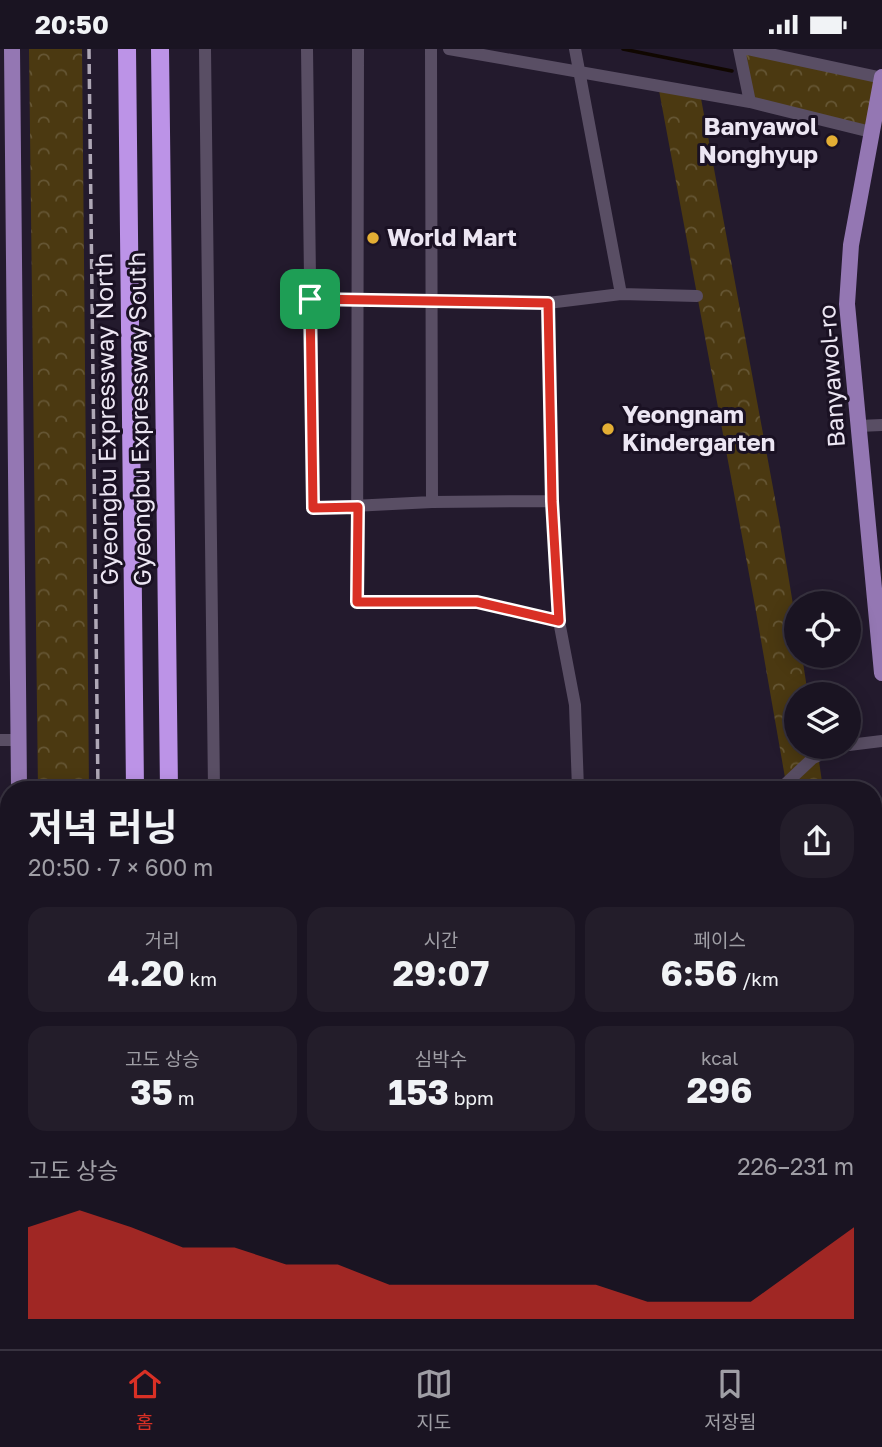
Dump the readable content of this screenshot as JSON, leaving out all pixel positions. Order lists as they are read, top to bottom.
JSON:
{
  "streets": {
    "highway": ["Gyeongbu Expressway North", "Gyeongbu Expressway South"],
    "main road": ["Banyawol-ro"]
  },
  "places": ["Banyawol Nonghyup", "World Mart", "Yeongnam Kindergarten"],
  "page": {
    "status": "20:50",
    "heading": ["저녁 러닝", "20:50 · 7 × 600 m"],
    "stats": [
      ["거리", "4.20 km"],
      ["시간", "29:07"],
      ["페이스", "6:56 /km"],
      ["고도 상승", "35 m"],
      ["심박수", "153 bpm"],
      ["kcal", "296"]
    ],
    "chart": ["고도 상승", "226–231 m"],
    "tabs": ["홈", "지도", "저장됨"]
  }
}
